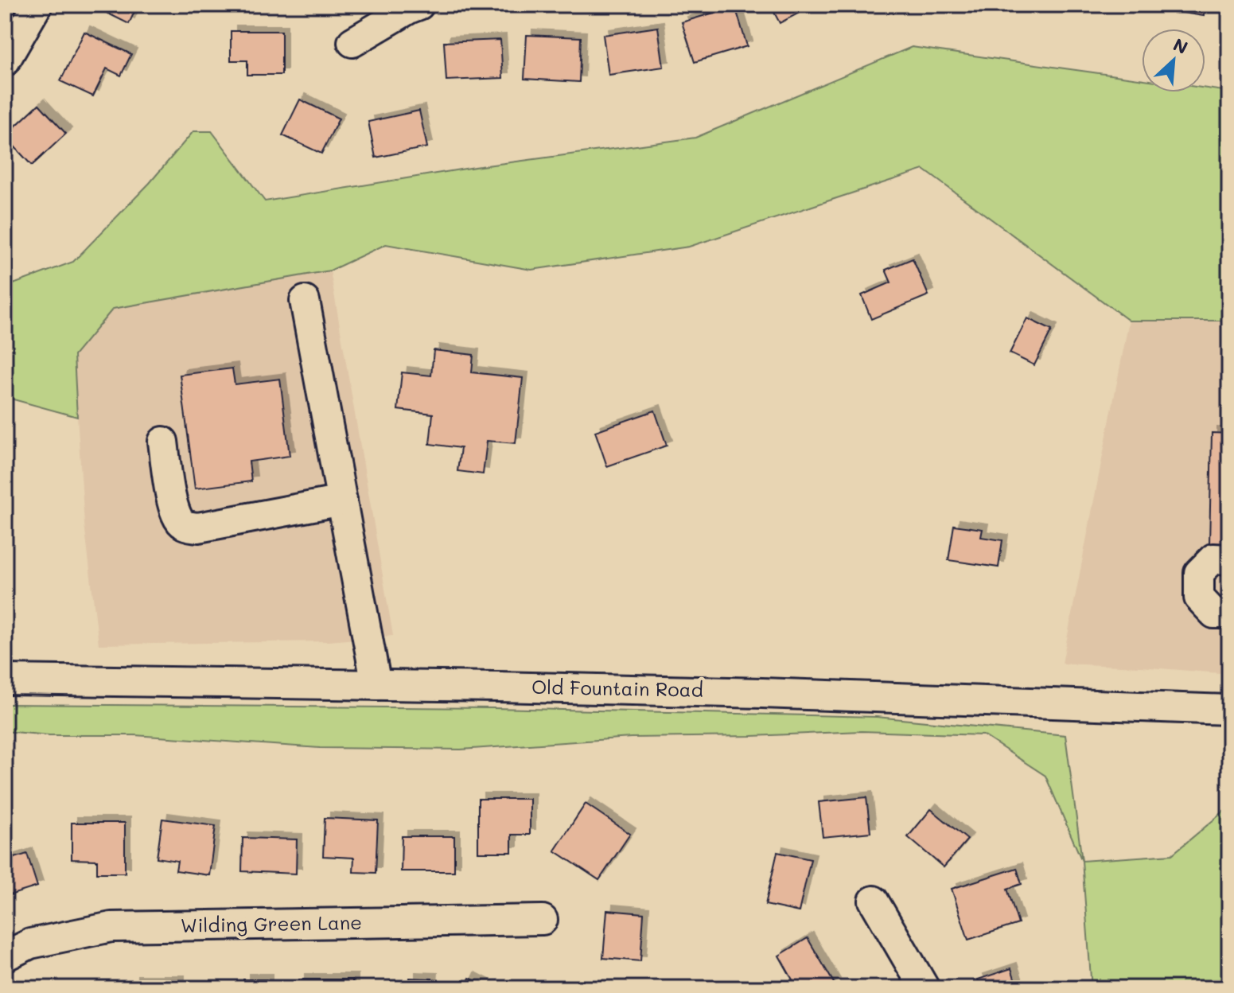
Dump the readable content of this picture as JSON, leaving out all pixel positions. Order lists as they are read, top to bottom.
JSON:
{
  "streets": {
    "street": ["Old Fountain Road", "Wilding Green Lane"]
  },
  "north": "top right"
}
